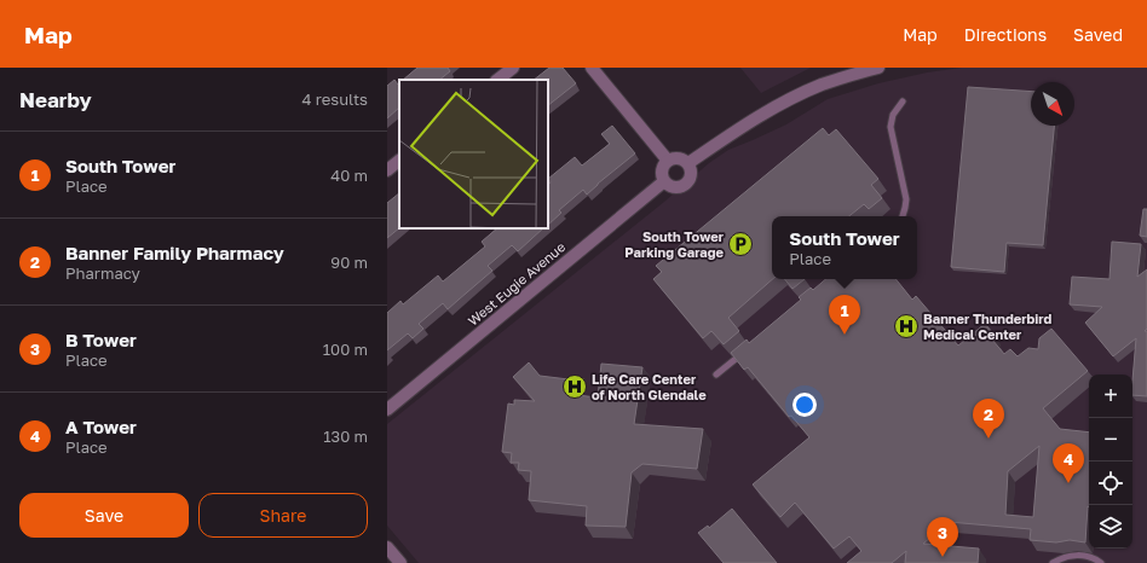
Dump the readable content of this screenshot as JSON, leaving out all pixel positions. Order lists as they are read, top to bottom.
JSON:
{
  "streets": {
    "street": ["West Eugie Avenue"]
  },
  "places": {
    "parking": ["South Tower Parking Garage"],
    "hospital": ["Banner Thunderbird Medical Center", "Life Care Center of North Glendale"]
  },
  "north": "bottom right",
  "page": {
    "header": "Map",
    "nav": ["Map", "Directions", "Saved"],
    "heading": ["Nearby", "4 results"],
    "list": [
      {
        "mark": "1",
        "name": "South Tower",
        "note": "Place",
        "value": "40 m"
      },
      {
        "mark": "2",
        "name": "Banner Family Pharmacy",
        "note": "Pharmacy",
        "value": "90 m"
      },
      {
        "mark": "3",
        "name": "B Tower",
        "note": "Place",
        "value": "100 m"
      },
      {
        "mark": "4",
        "name": "A Tower",
        "note": "Place",
        "value": "130 m"
      }
    ],
    "popup": ["South Tower", "Place"],
    "pins": [
      "1",
      "2",
      "4",
      "3"
    ],
    "map_buttons": ["+", "−"],
    "buttons": ["Save", "Share"]
  }
}
